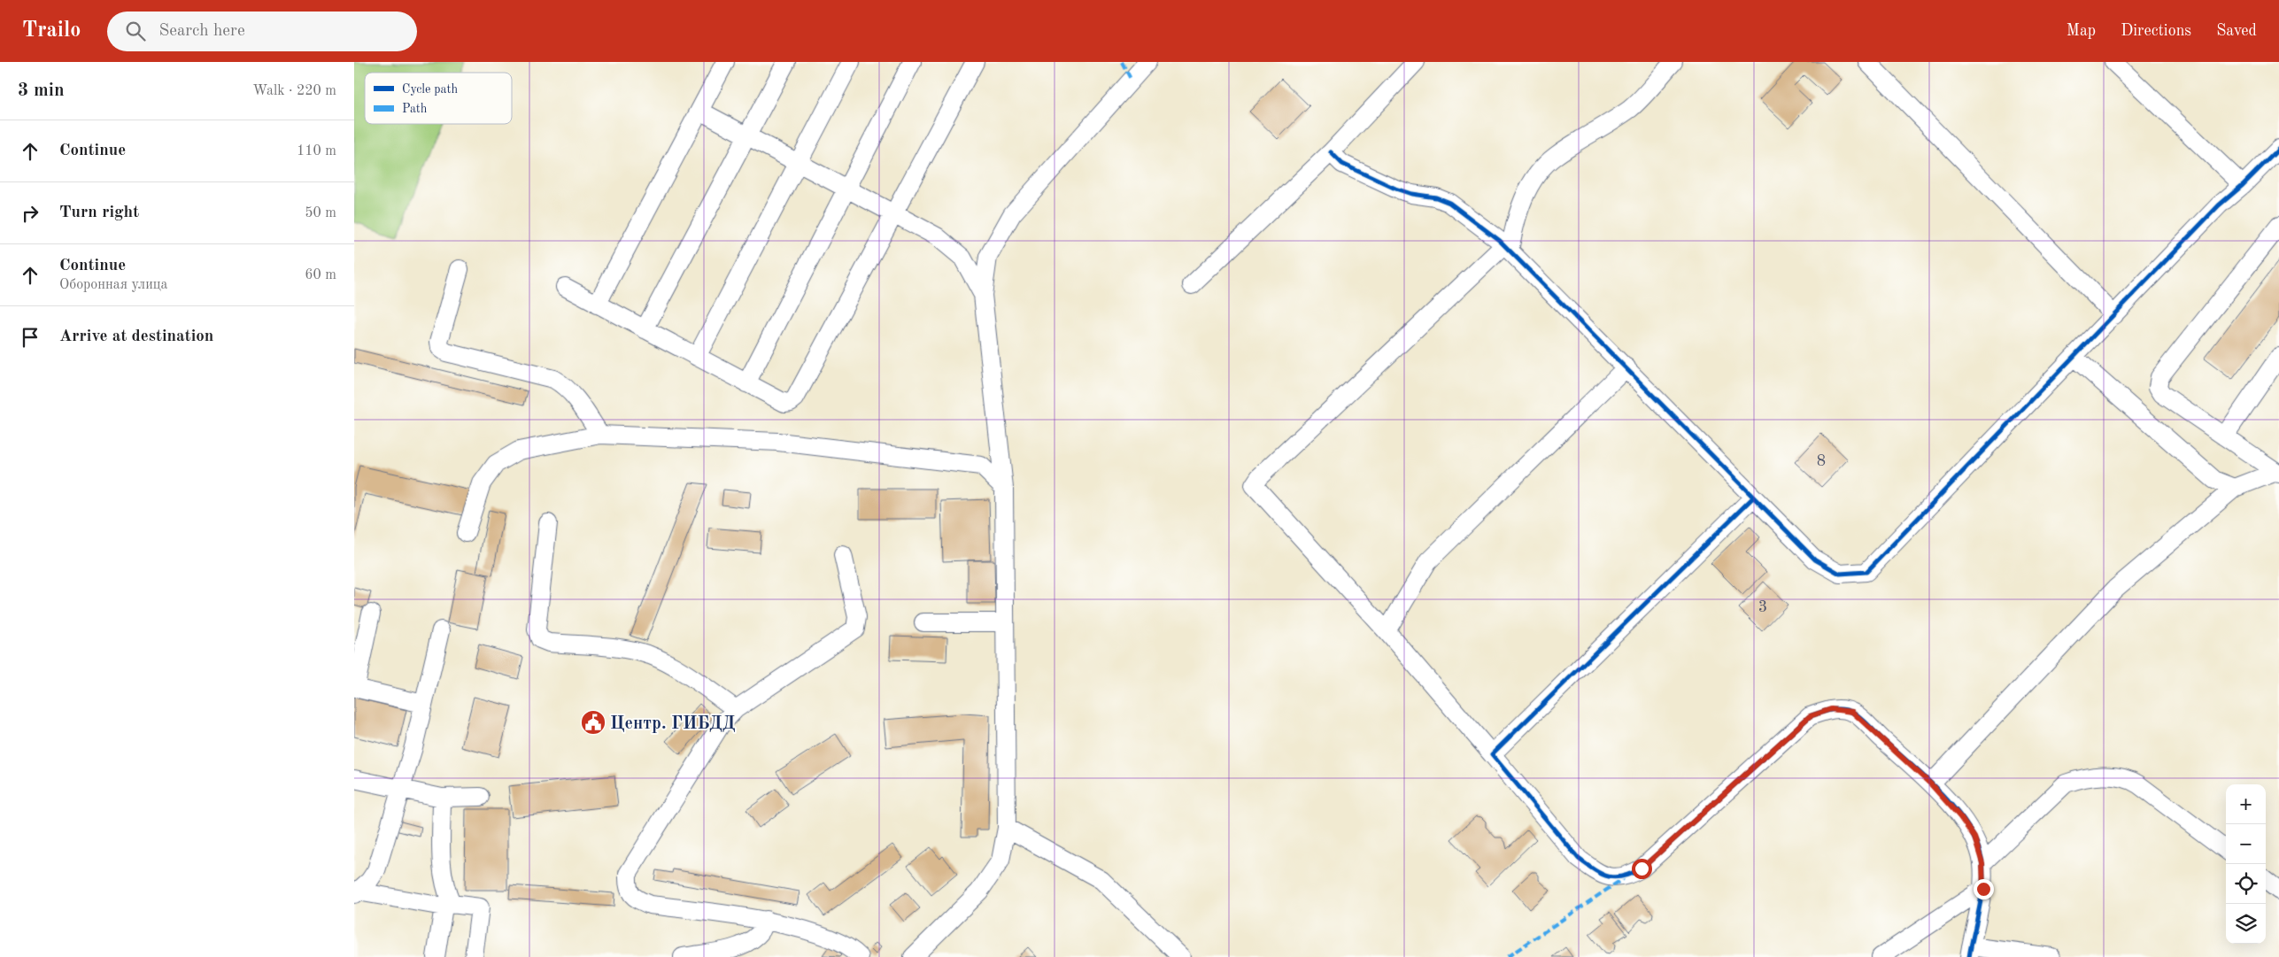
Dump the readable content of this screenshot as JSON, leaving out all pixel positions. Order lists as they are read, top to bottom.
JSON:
{
  "places": {
    "public building": ["Центр. ГИБДД"]
  },
  "house_numbers": ["8", "3"],
  "legend": ["Cycle path", "Path"],
  "page": {
    "header": "Trailo",
    "search": "Search here",
    "nav": ["Map", "Directions", "Saved"],
    "heading": ["3 min", "Walk · 220 m"],
    "list": [
      ["Continue", "110 m"],
      ["Turn right", "50 m"],
      ["Continue", "Оборонная улица", "60 m"],
      "Arrive at destination"
    ],
    "map_buttons": ["+", "−"]
  }
}
